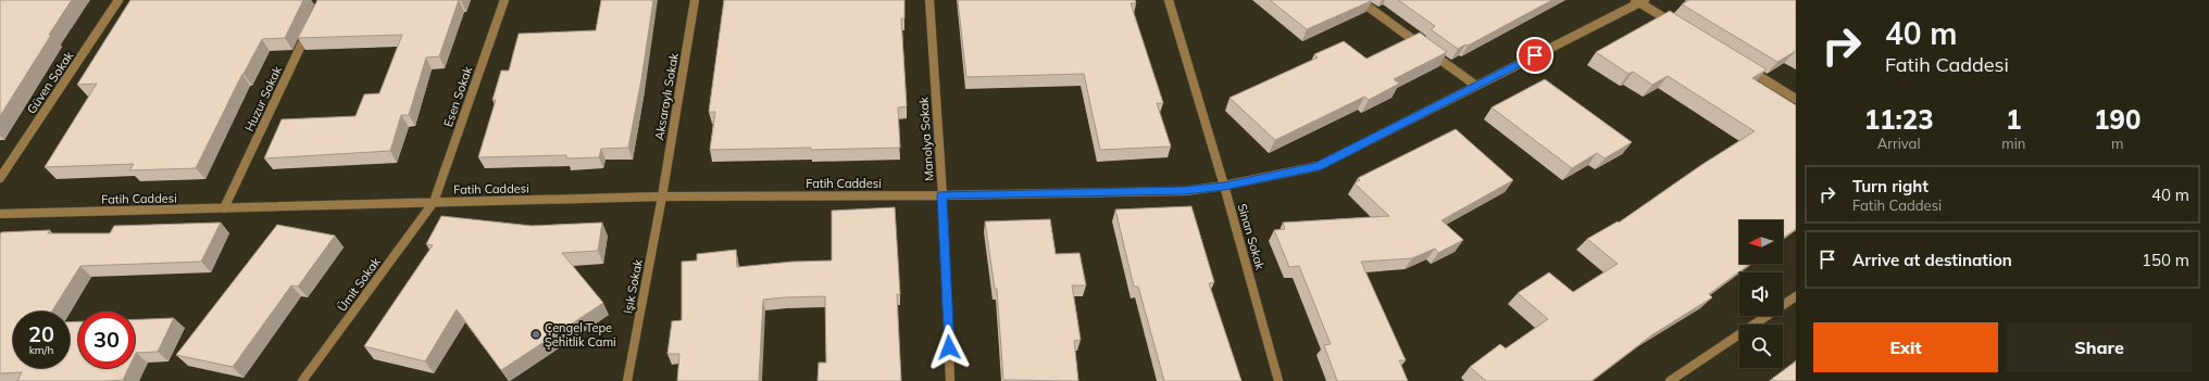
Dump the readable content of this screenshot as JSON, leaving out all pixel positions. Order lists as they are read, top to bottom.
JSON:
{
  "streets": {
    "street": [
      "Güven Sokak",
      "Esen Sokak",
      "Aksaraylı Sokak",
      "Huzur Sokak",
      "Manolya Sokak",
      "Fatih Caddesi",
      "Sinan Sokak",
      "Ümit Sokak",
      "Işık Sokak"
    ]
  },
  "crossings": [
    ["Esen Sokak", "Fatih Caddesi"],
    ["Esen Sokak", "Ümit Sokak"],
    ["Aksaraylı Sokak", "Fatih Caddesi"],
    ["Aksaraylı Sokak", "Işık Sokak"],
    ["Huzur Sokak", "Fatih Caddesi"],
    ["Manolya Sokak", "Fatih Caddesi"],
    ["Fatih Caddesi", "Sinan Sokak"],
    ["Fatih Caddesi", "Ümit Sokak"],
    ["Fatih Caddesi", "Işık Sokak"]
  ],
  "places": ["Çengel Tepe Şehitlik Cami"],
  "north": "left",
  "page": {
    "turn": ["40 m", "Fatih Caddesi"],
    "eta": [
      "11:23",
      "Arrival",
      "1",
      "min",
      "190",
      "m"
    ],
    "list": [
      {
        "name": "Turn right",
        "note": "Fatih Caddesi",
        "value": "40 m"
      },
      {
        "name": "Arrive at destination",
        "value": "150 m"
      }
    ],
    "speed": "20 km/h",
    "limit": "30",
    "buttons": ["Exit", "Share"]
  }
}
